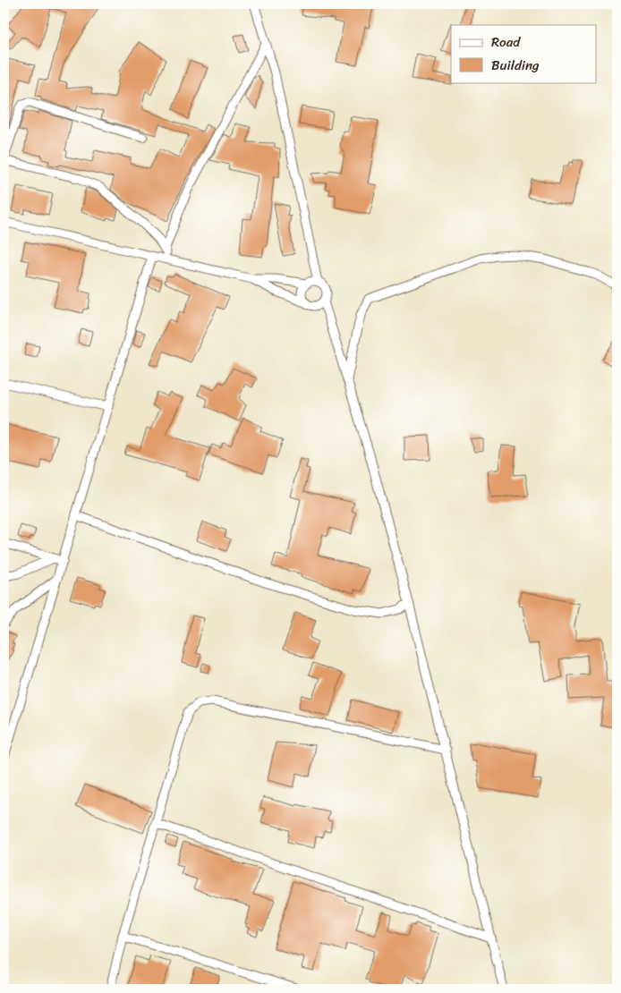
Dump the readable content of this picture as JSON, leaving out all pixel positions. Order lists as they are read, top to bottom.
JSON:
{
  "legend": ["Road", "Building"]
}
